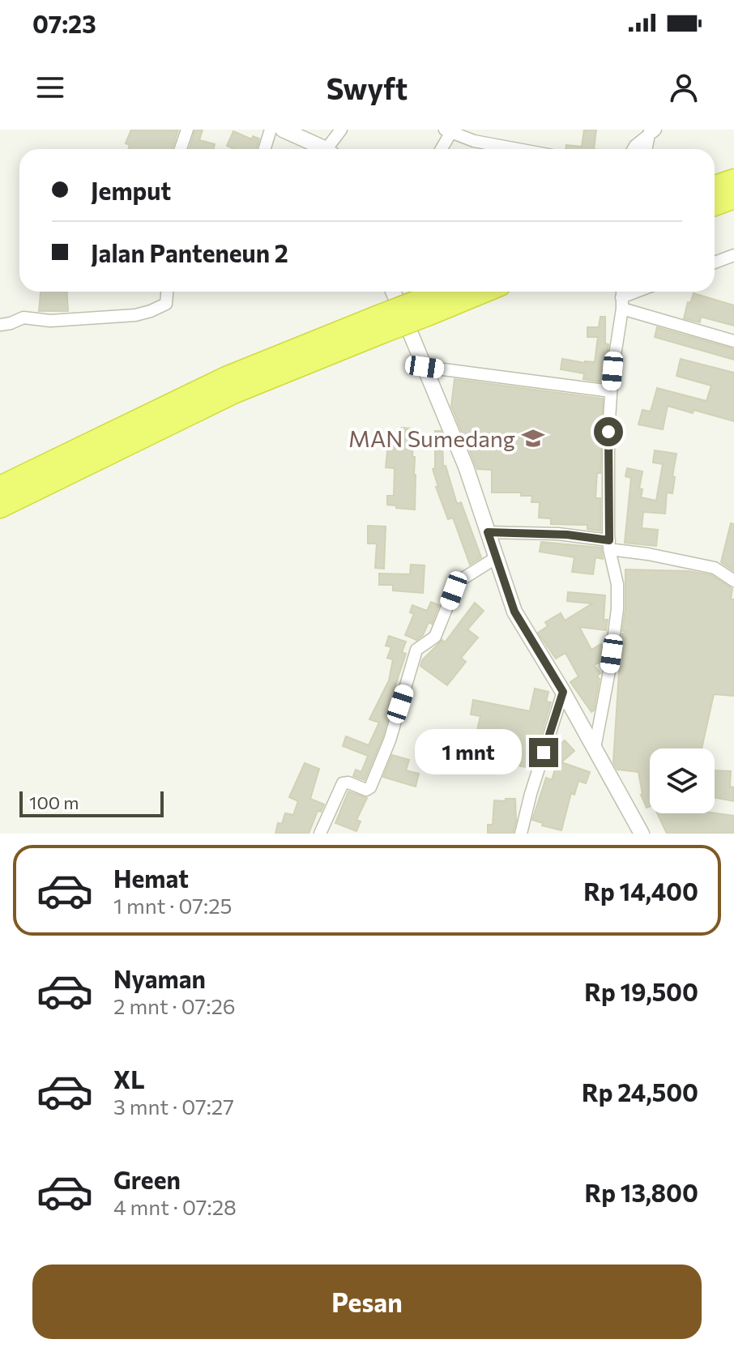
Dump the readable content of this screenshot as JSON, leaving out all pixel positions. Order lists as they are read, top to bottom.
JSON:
{
  "places": {
    "school or university": ["MAN Sumedang"]
  },
  "scale_bar": "100 m",
  "page": {
    "status": "07:23",
    "header": "Swyft",
    "banner": ["Jemput", "Jalan Panteneun 2"],
    "bubble": "1 mnt",
    "scale": "100 m",
    "list": [
      {
        "name": "Hemat",
        "note": "1 mnt · 07:25",
        "value": "Rp 14,400"
      },
      {
        "name": "Nyaman",
        "note": "2 mnt · 07:26",
        "value": "Rp 19,500"
      },
      {
        "name": "XL",
        "note": "3 mnt · 07:27",
        "value": "Rp 24,500"
      },
      {
        "name": "Green",
        "note": "4 mnt · 07:28",
        "value": "Rp 13,800"
      }
    ],
    "buttons": "Pesan"
  }
}
